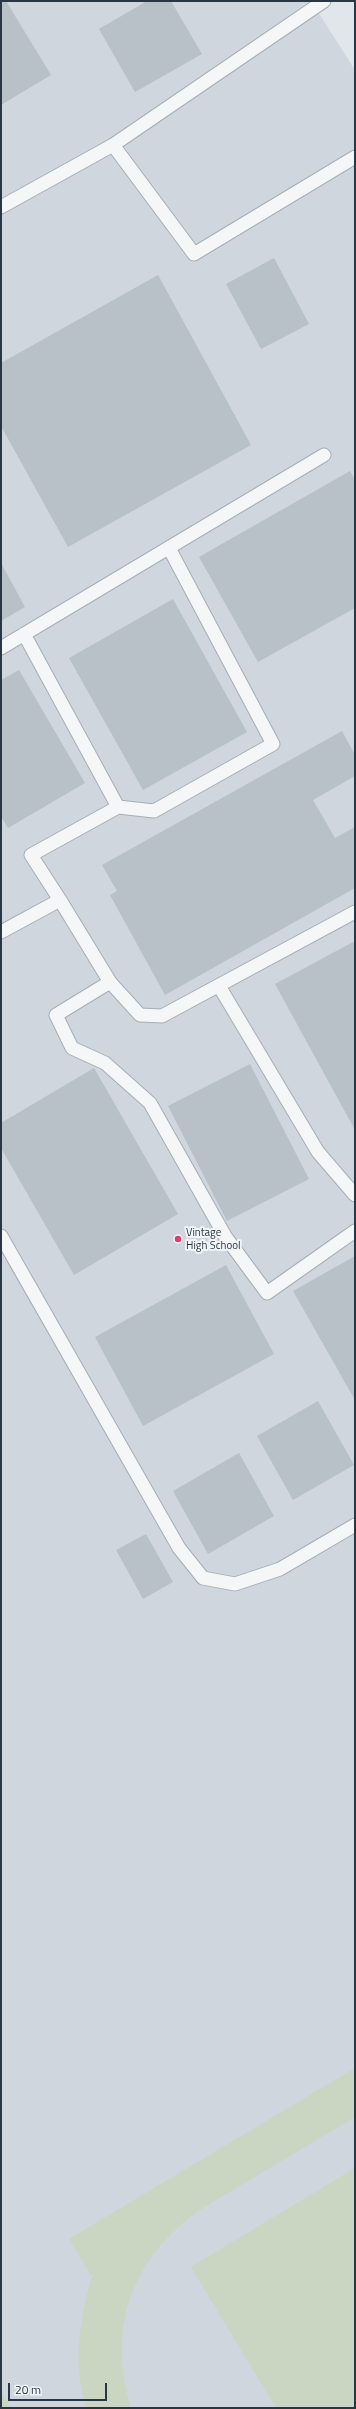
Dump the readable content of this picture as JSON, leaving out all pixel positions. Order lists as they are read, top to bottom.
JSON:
{
  "places": ["Vintage High School"],
  "scale_bar": "20 m"
}
